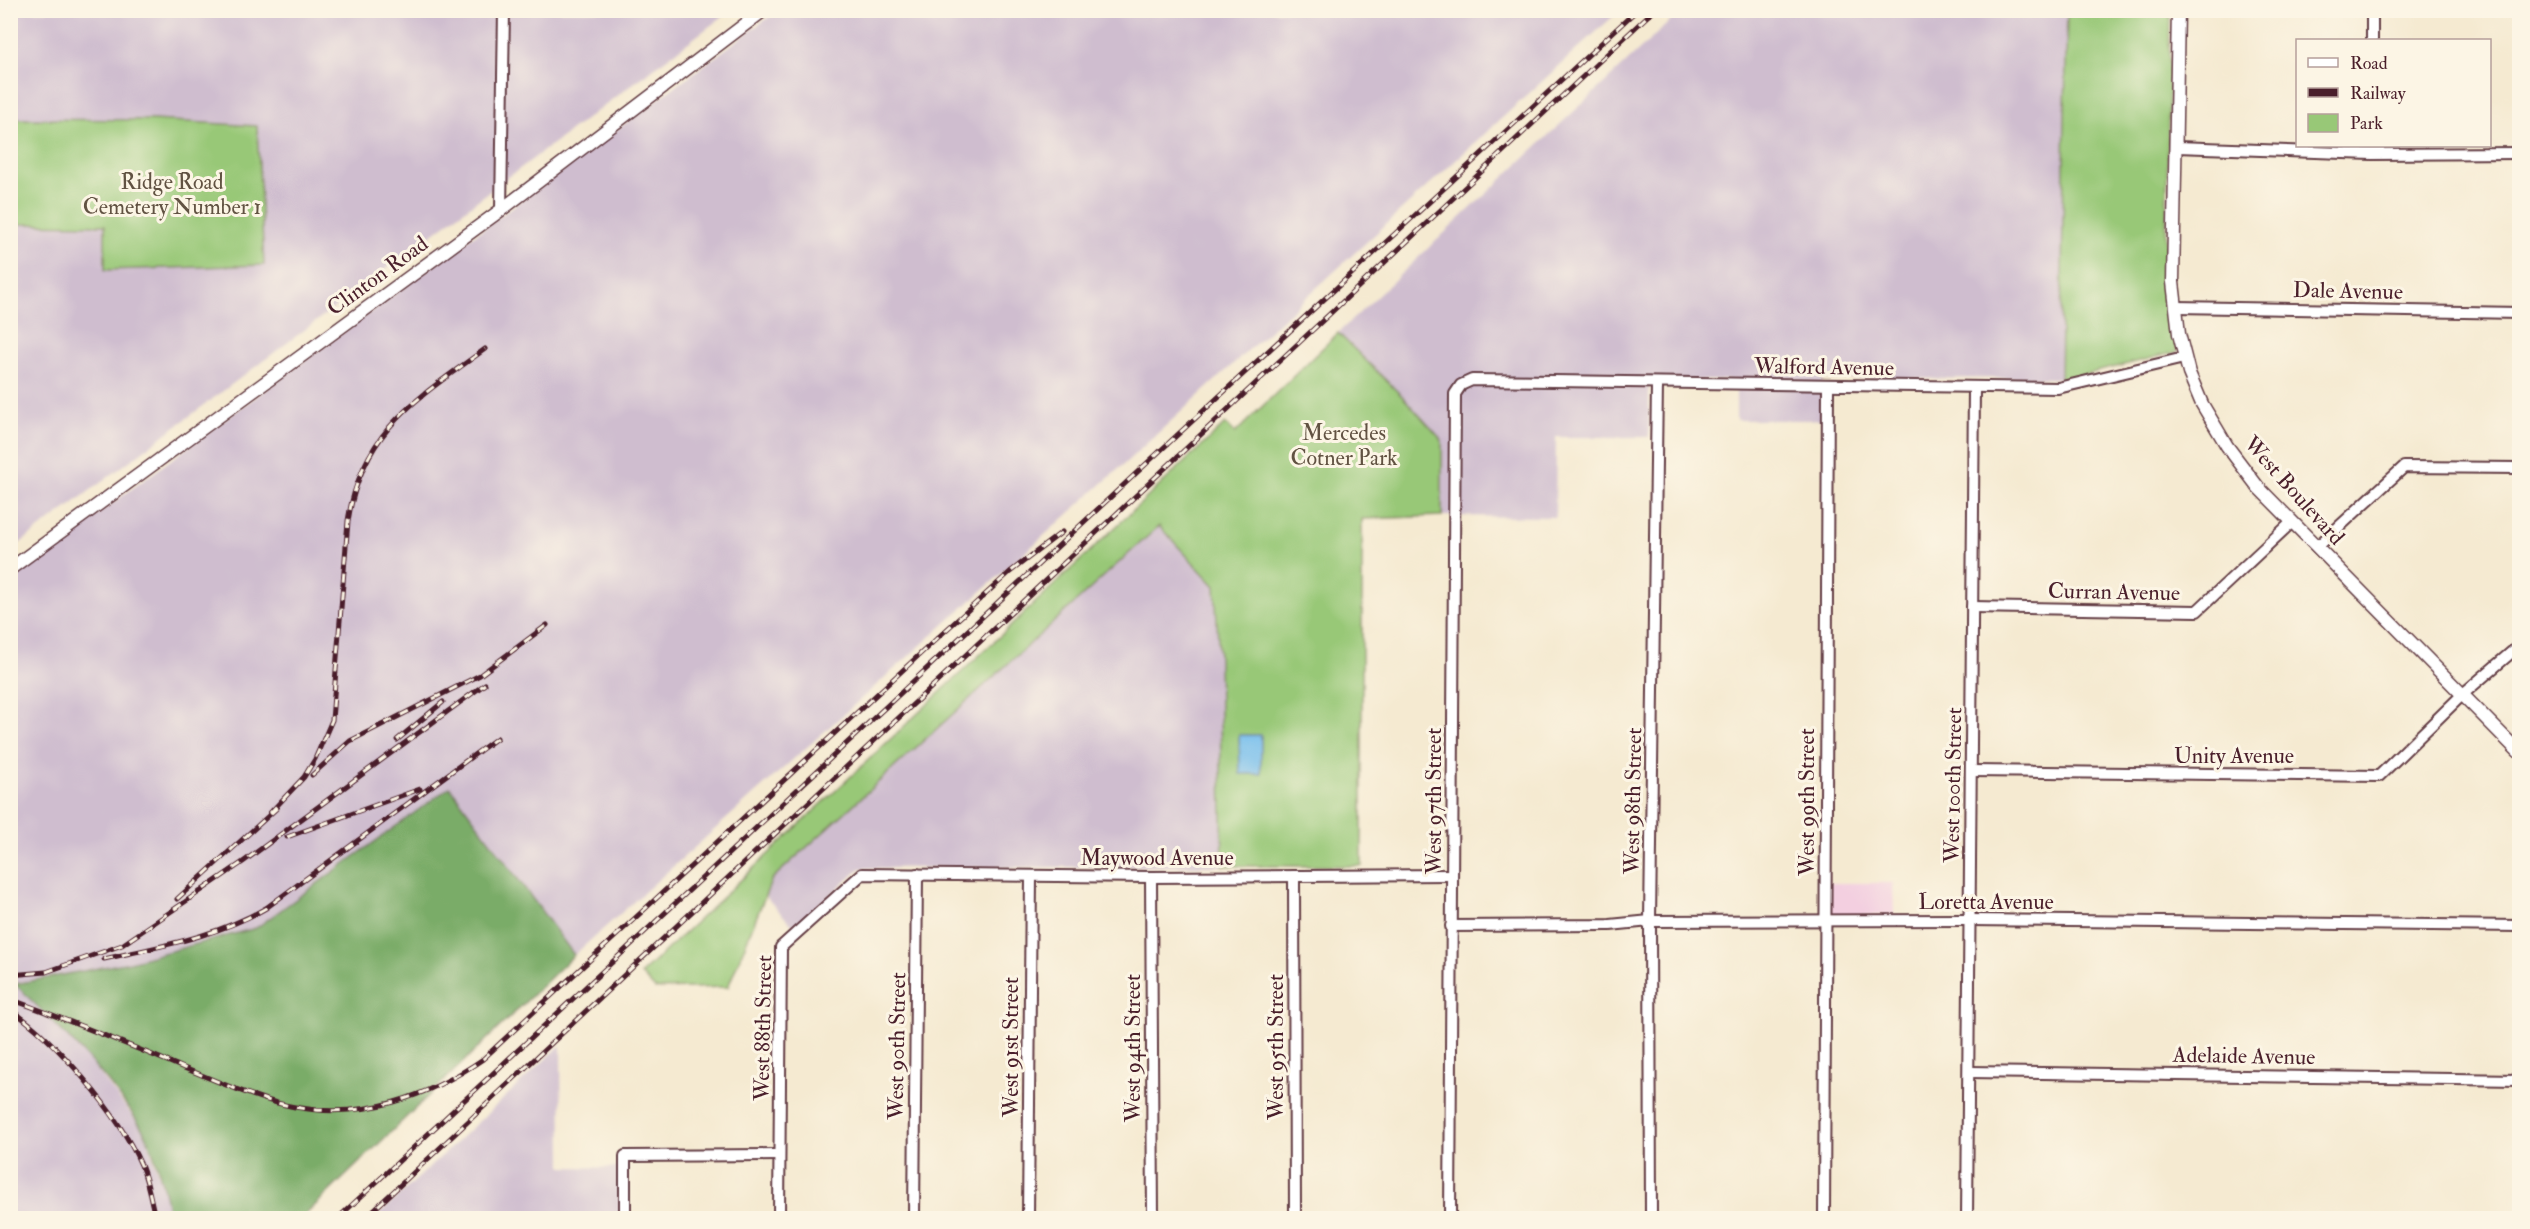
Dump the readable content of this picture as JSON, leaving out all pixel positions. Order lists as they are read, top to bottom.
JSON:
{
  "streets": {
    "street": [
      "Clinton Road",
      "Dale Avenue",
      "Walford Avenue",
      "West Boulevard",
      "Curran Avenue",
      "Unity Avenue",
      "West 100th Street",
      "West 97th Street",
      "West 98th Street",
      "West 99th Street",
      "Maywood Avenue",
      "Loretta Avenue",
      "West 88th Street",
      "West 90th Street",
      "West 91st Street",
      "West 95th Street",
      "West 94th Street",
      "Adelaide Avenue"
    ]
  },
  "crossings": [
    ["Dale Avenue", "West Boulevard"],
    ["Walford Avenue", "West Boulevard"],
    ["Walford Avenue", "West 100th Street"],
    ["Walford Avenue", "West 97th Street"],
    ["Walford Avenue", "West 98th Street"],
    ["Walford Avenue", "West 99th Street"],
    ["West Boulevard", "Curran Avenue"],
    ["West Boulevard", "Unity Avenue"],
    ["Curran Avenue", "West 100th Street"],
    ["Unity Avenue", "West 100th Street"],
    ["West 100th Street", "Loretta Avenue"],
    ["West 100th Street", "Adelaide Avenue"],
    ["West 97th Street", "Maywood Avenue"],
    ["West 97th Street", "Loretta Avenue"],
    ["West 98th Street", "Loretta Avenue"],
    ["West 99th Street", "Loretta Avenue"],
    ["Maywood Avenue", "West 88th Street"],
    ["Maywood Avenue", "West 90th Street"],
    ["Maywood Avenue", "West 91st Street"],
    ["Maywood Avenue", "West 95th Street"],
    ["Maywood Avenue", "West 94th Street"]
  ],
  "parks": ["Ridge Road Cemetery Number 1", "Mercedes Cotner Park"],
  "legend": ["Road", "Railway", "Park"]
}
